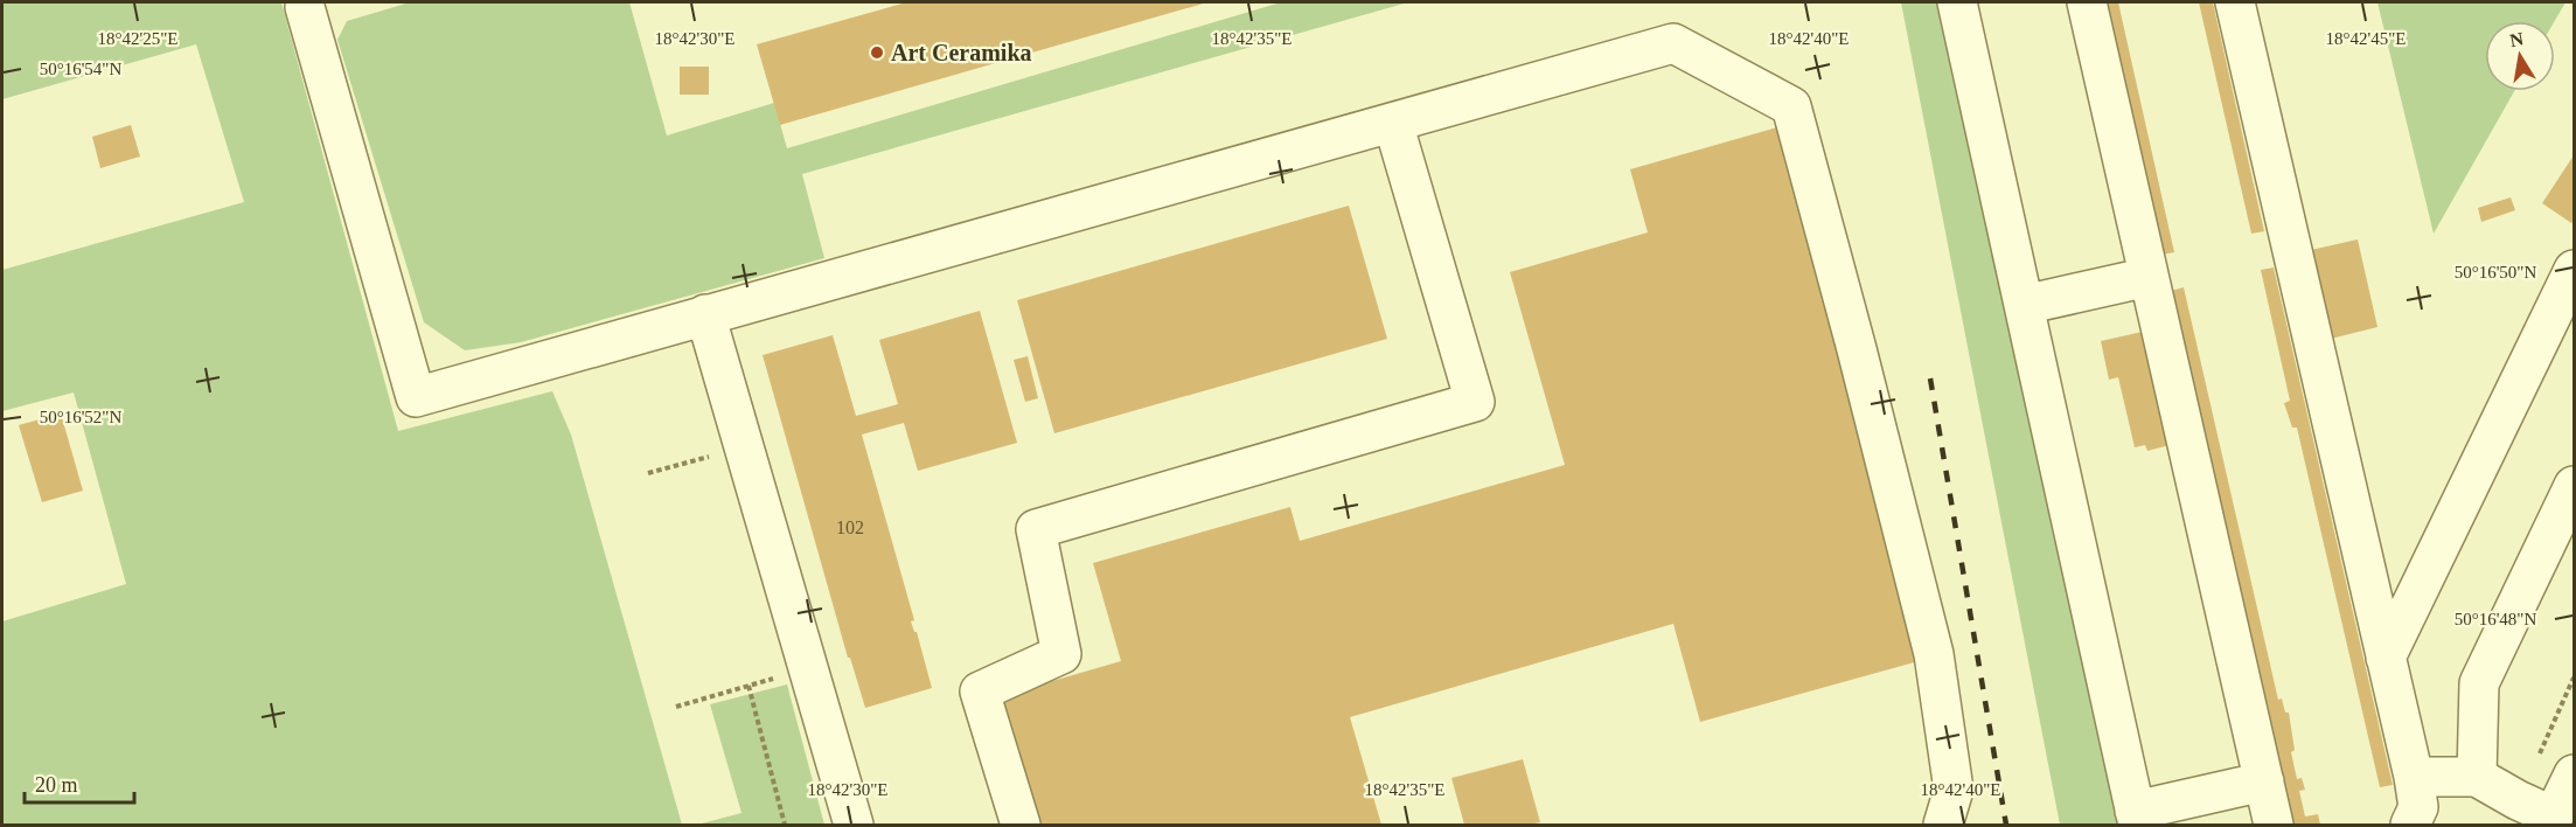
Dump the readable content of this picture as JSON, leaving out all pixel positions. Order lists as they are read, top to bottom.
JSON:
{
  "places": ["Art Ceramika"],
  "house_numbers": ["102"],
  "scale_bar": "20 m",
  "north": "top",
  "coordinates": [
    "18°42'25\"E",
    "18°42'30\"E",
    "18°42'35\"E",
    "18°42'45\"E",
    "18°42'40\"E",
    "50°16'54\"N",
    "50°16'50\"N",
    "50°16'52\"N",
    "50°16'48\"N"
  ]
}
